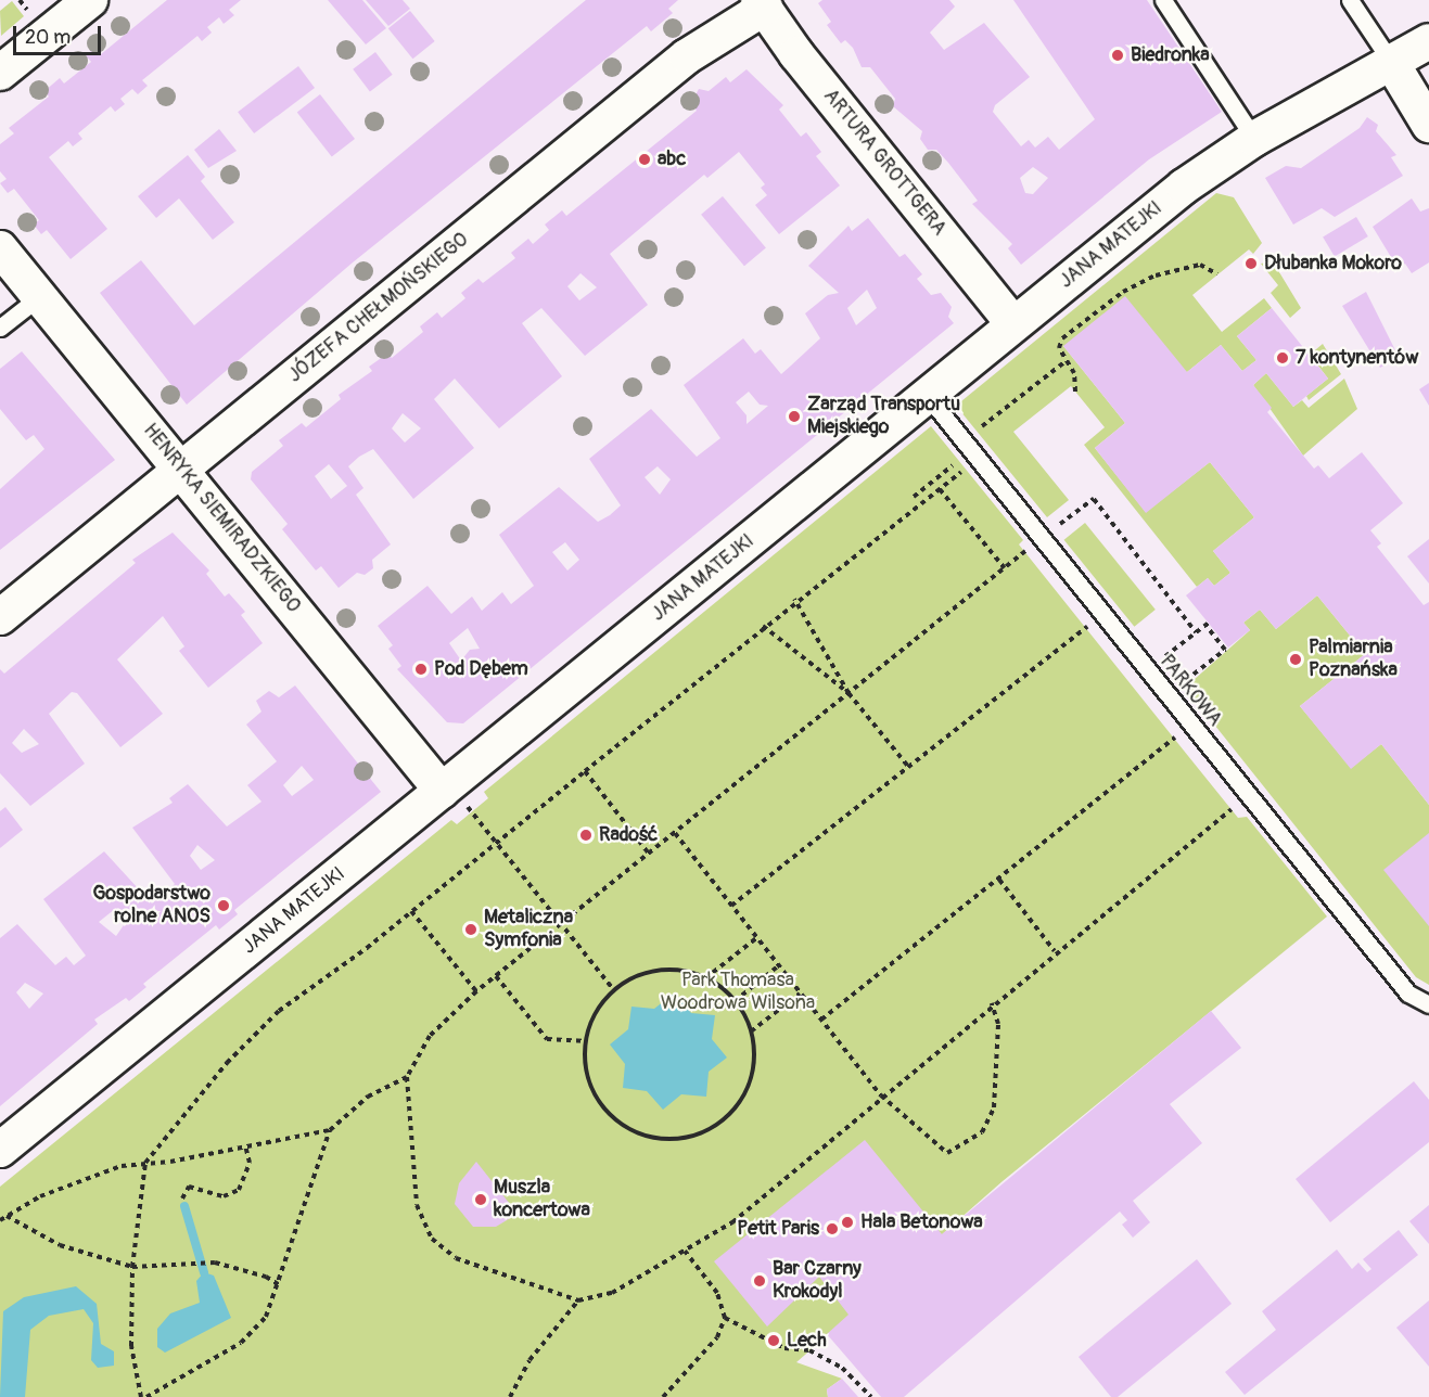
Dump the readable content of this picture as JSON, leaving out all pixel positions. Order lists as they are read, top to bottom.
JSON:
{
  "streets": {
    "street": [
      "ARTURA GROTTGERA",
      "JANA MATEJKI",
      "JÓZEFA CHEŁMOŃSKIEGO",
      "HENRYKA SIEMIRADZKIEGO"
    ],
    "lane": ["PARKOWA"]
  },
  "crossings": [
    ["ARTURA GROTTGERA", "JANA MATEJKI"],
    ["ARTURA GROTTGERA", "JÓZEFA CHEŁMOŃSKIEGO"],
    ["JANA MATEJKI", "HENRYKA SIEMIRADZKIEGO"],
    ["JANA MATEJKI", "PARKOWA"],
    ["JÓZEFA CHEŁMOŃSKIEGO", "HENRYKA SIEMIRADZKIEGO"]
  ],
  "parks": ["Park Thomasa Woodrowa Wilsona"],
  "places": [
    "Biedronka",
    "abc",
    "Dłubanka Mokoro",
    "7 kontynentów",
    "Zarząd Transportu Miejskiego",
    "Palmiarnia Poznańska",
    "Pod Dębem",
    "Radość",
    "Gospodarstwo rolne ANOS",
    "Metaliczna Symfonia",
    "Muszla koncertowa",
    "Hala Betonowa",
    "Petit Paris",
    "Bar Czarny Krokodyl",
    "Lech"
  ],
  "scale_bar": "20 m"
}
